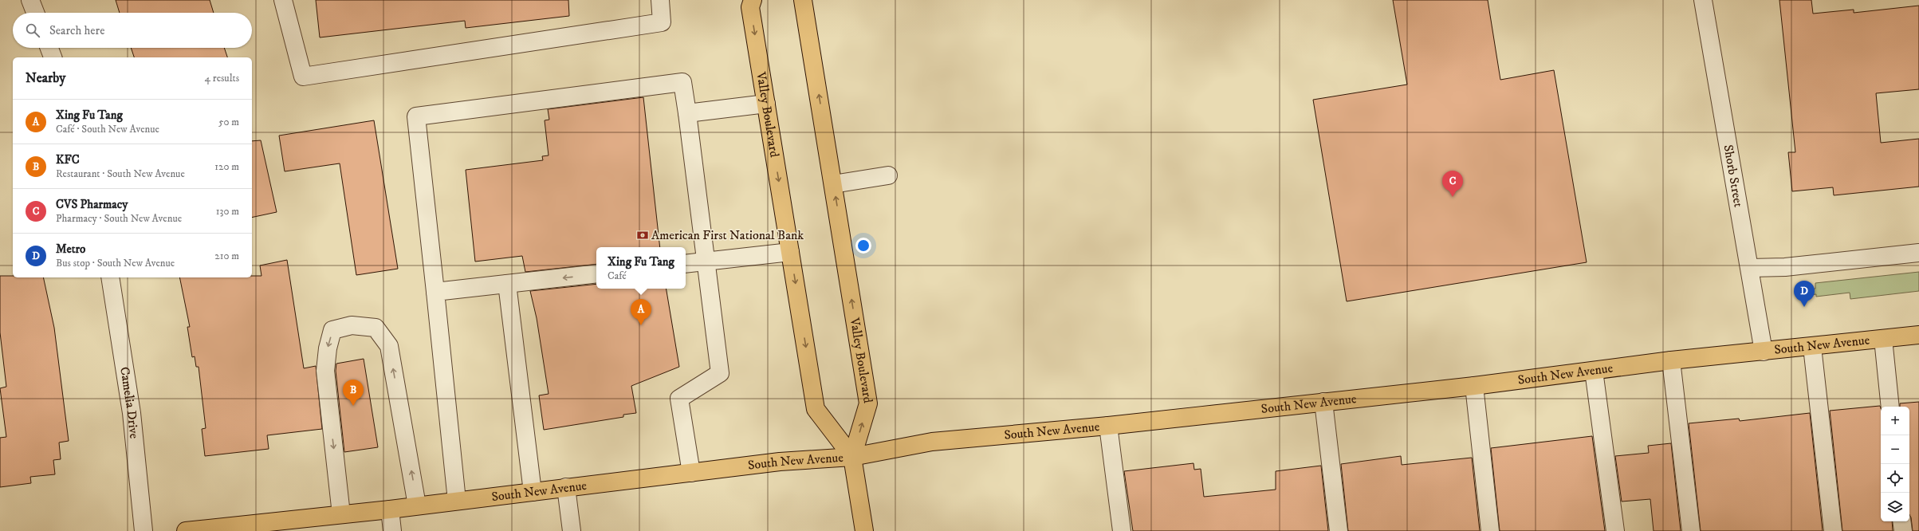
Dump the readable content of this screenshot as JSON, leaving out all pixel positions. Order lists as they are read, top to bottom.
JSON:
{
  "streets": {
    "main road": ["Valley Boulevard", "South New Avenue"],
    "street": ["Shorb Street", "Camelia Drive"]
  },
  "crossings": [
    ["Valley Boulevard", "South New Avenue"],
    ["Shorb Street", "South New Avenue"]
  ],
  "places": {
    "bank": ["American First National Bank"]
  },
  "page": {
    "search": "Search here",
    "heading": ["Nearby", "4 results"],
    "list": [
      {
        "mark": "A",
        "name": "Xing Fu Tang",
        "note": "Café · South New Avenue",
        "value": "50 m"
      },
      {
        "mark": "B",
        "name": "KFC",
        "note": "Restaurant · South New Avenue",
        "value": "120 m"
      },
      {
        "mark": "C",
        "name": "CVS Pharmacy",
        "note": "Pharmacy · South New Avenue",
        "value": "130 m"
      },
      {
        "mark": "D",
        "name": "Metro",
        "note": "Bus stop · South New Avenue",
        "value": "210 m"
      }
    ],
    "pins": [
      "C",
      "D",
      "A",
      "B"
    ],
    "popup": ["Xing Fu Tang", "Café"],
    "map_buttons": ["+", "−"]
  }
}
